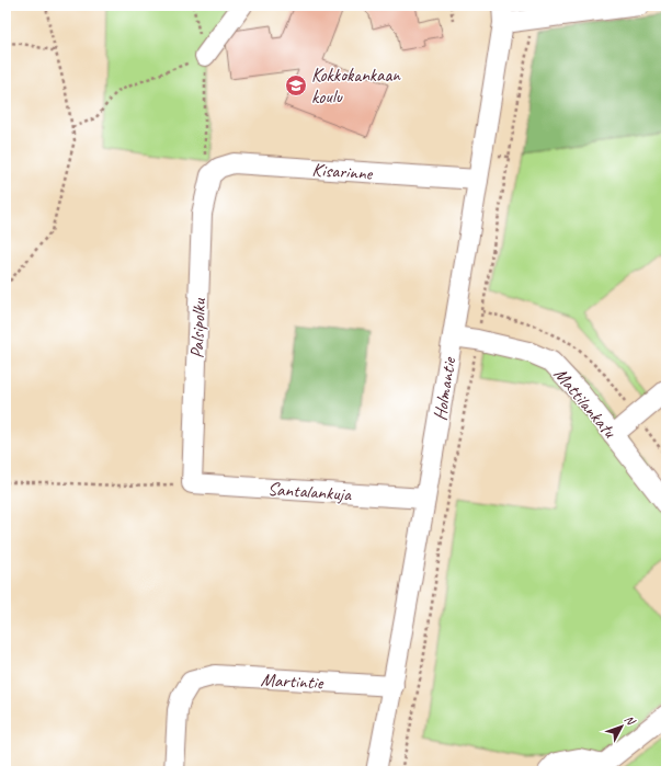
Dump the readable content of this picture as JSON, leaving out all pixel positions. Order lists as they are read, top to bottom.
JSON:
{
  "streets": {
    "street": [
      "Kisarinne",
      "Palsipolku",
      "Holmantie",
      "Mattilankatu",
      "Santalankuja",
      "Martintie"
    ]
  },
  "crossings": [
    ["Kisarinne", "Palsipolku"],
    ["Kisarinne", "Holmantie"],
    ["Palsipolku", "Santalankuja"],
    ["Holmantie", "Mattilankatu"],
    ["Holmantie", "Santalankuja"],
    ["Holmantie", "Martintie"]
  ],
  "places": {
    "school or university": ["Kokkokankaan koulu"]
  },
  "north": "top right"
}
